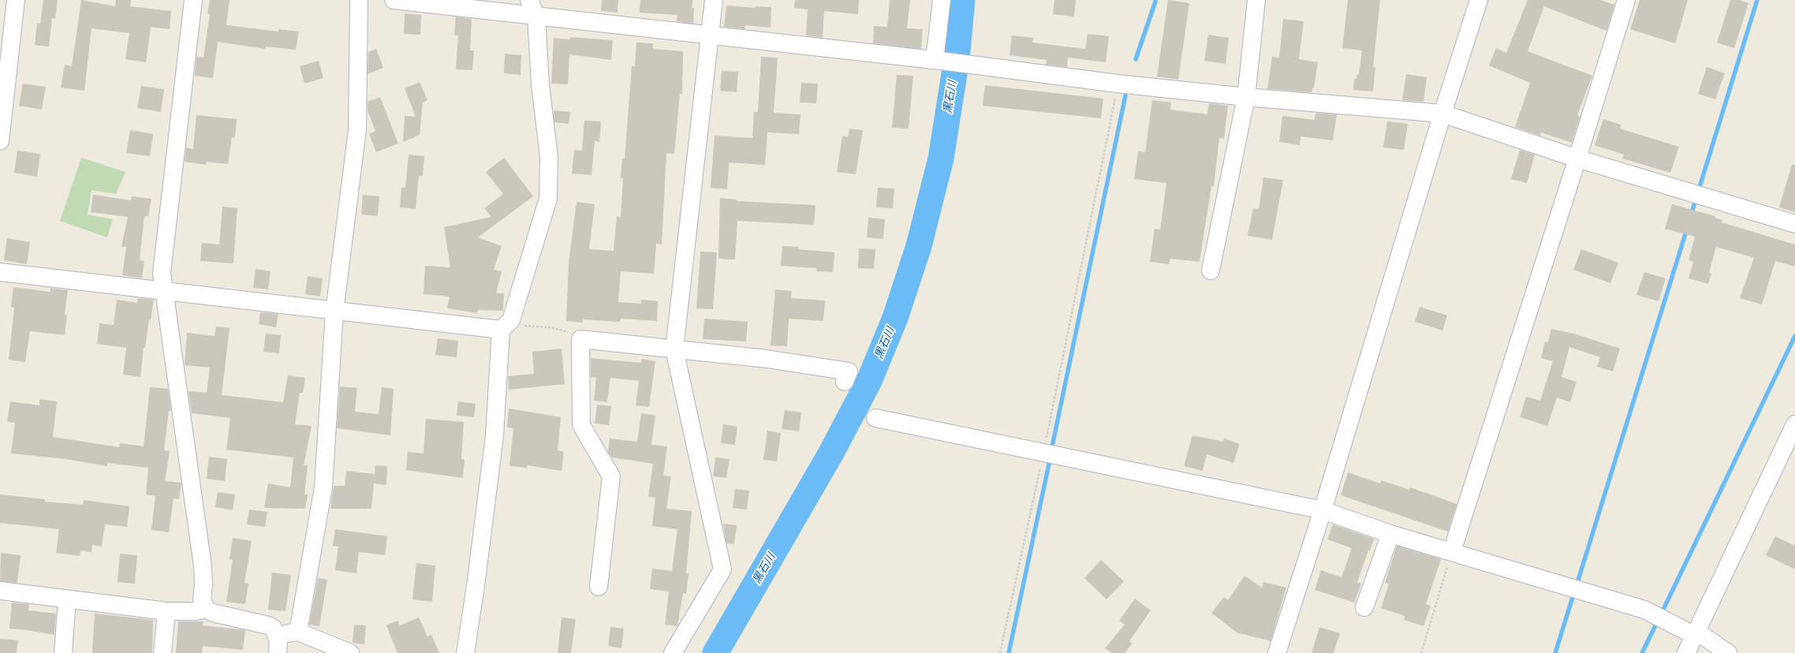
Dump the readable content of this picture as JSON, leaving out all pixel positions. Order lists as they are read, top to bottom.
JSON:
{
  "water": ["黒石川"]
}
